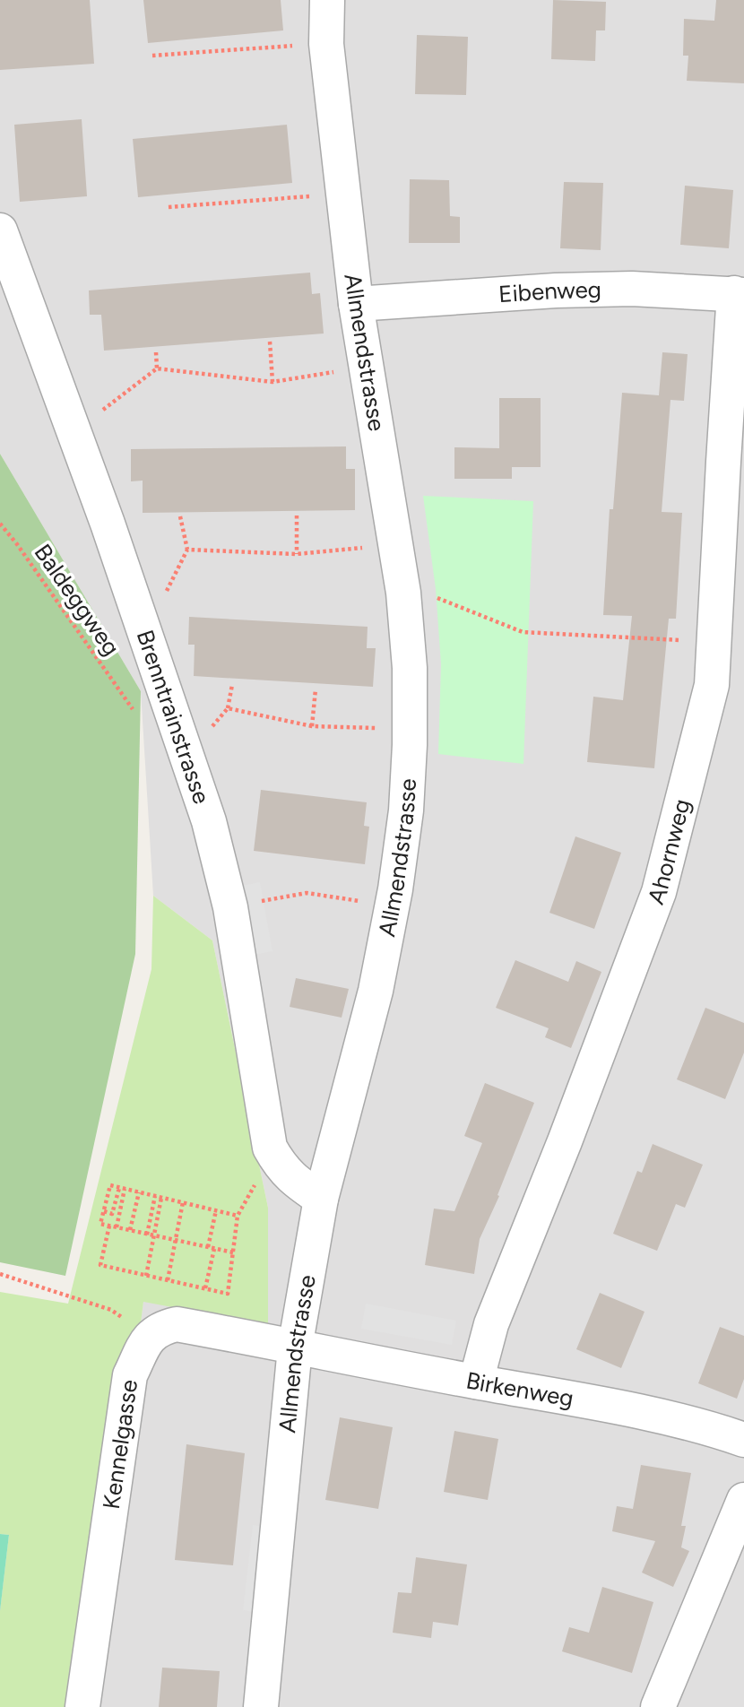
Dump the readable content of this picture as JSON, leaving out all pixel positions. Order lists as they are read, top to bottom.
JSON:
{
  "streets": {
    "street": [
      "Eibenweg",
      "Allmendstrasse",
      "Brenntrainstrasse",
      "Ahornweg",
      "Birkenweg",
      "Kennelgasse"
    ],
    "path": ["Baldeggweg"]
  },
  "crossings": [
    ["Eibenweg", "Allmendstrasse"],
    ["Eibenweg", "Ahornweg"],
    ["Allmendstrasse", "Brenntrainstrasse"],
    ["Allmendstrasse", "Birkenweg"],
    ["Ahornweg", "Birkenweg"]
  ]
}
